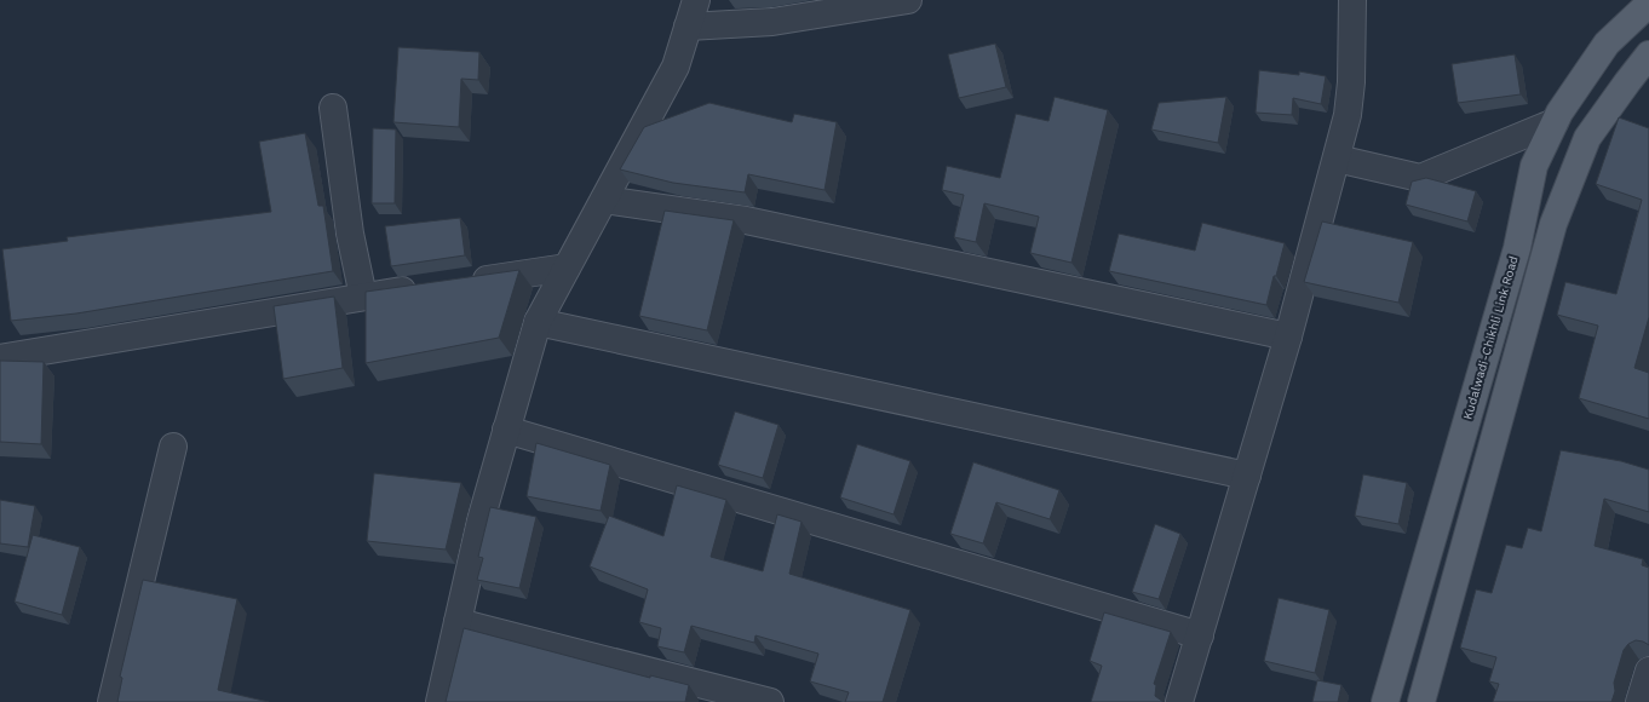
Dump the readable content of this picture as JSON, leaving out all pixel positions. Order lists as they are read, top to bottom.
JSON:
{
  "streets": {
    "main road": ["Kudalwadi-Chikhli Link Road"]
  }
}
